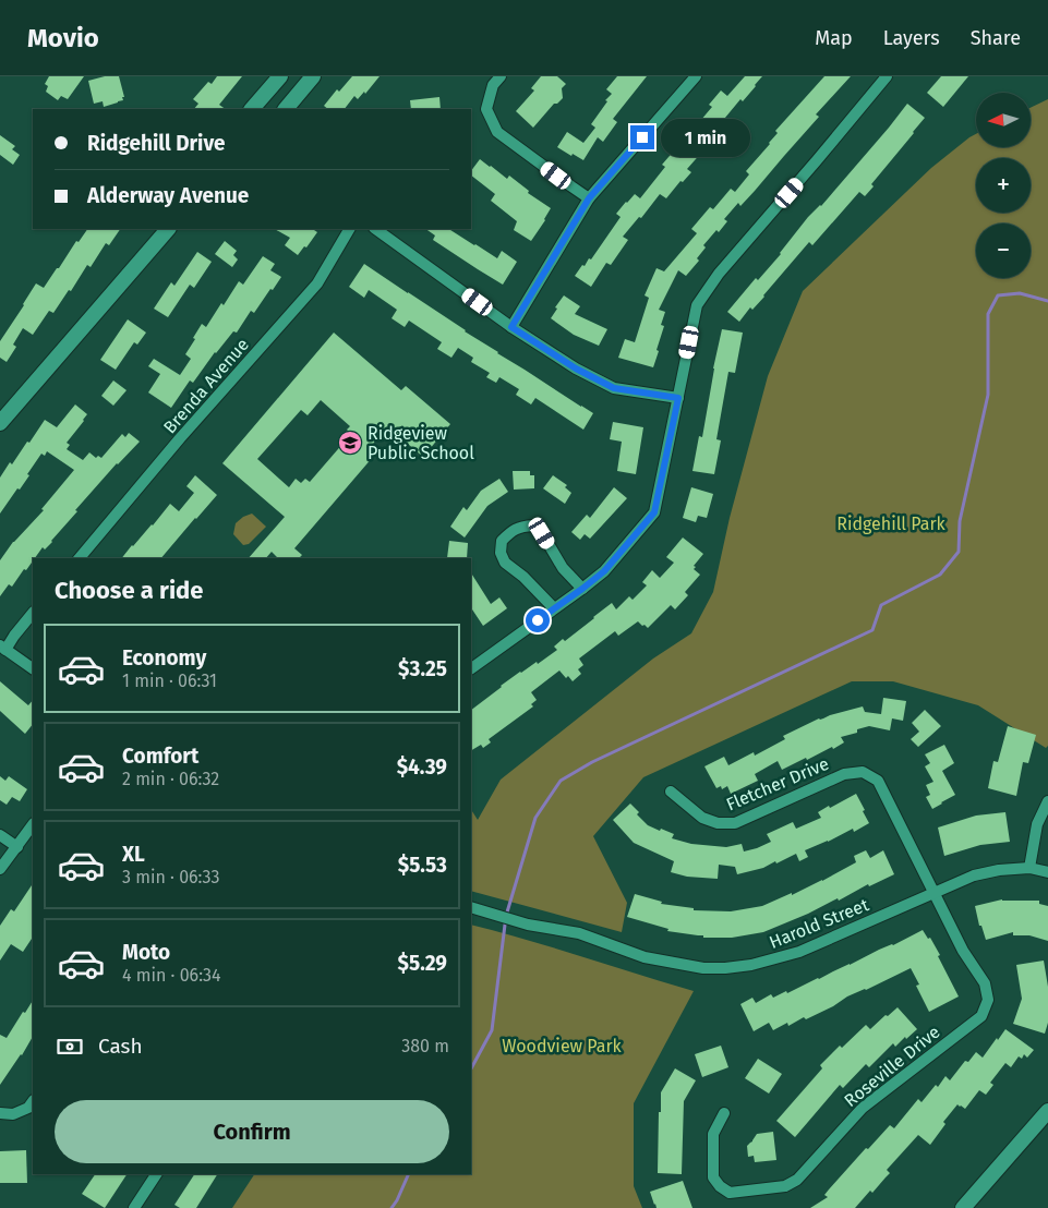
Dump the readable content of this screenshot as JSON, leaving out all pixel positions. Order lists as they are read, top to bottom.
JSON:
{
  "streets": {
    "street": [
      "Brenda Avenue",
      "Fletcher Drive",
      "Harold Street",
      "Roseville Drive"
    ]
  },
  "crossings": [
    ["Fletcher Drive", "Harold Street"],
    ["Fletcher Drive", "Roseville Drive"],
    ["Harold Street", "Roseville Drive"]
  ],
  "parks": ["Ridgehill Park", "Woodview Park"],
  "places": {
    "school or university": ["Ridgeview Public School"]
  },
  "north": "left",
  "page": {
    "header": "Movio",
    "nav": ["Map", "Layers", "Share"],
    "map_buttons": ["+", "−"],
    "banner": ["Ridgehill Drive", "Alderway Avenue"],
    "bubble": "1 min",
    "heading": "Choose a ride",
    "list": [
      {
        "name": "Economy",
        "note": "1 min · 06:31",
        "value": "$3.25"
      },
      {
        "name": "Comfort",
        "note": "2 min · 06:32",
        "value": "$4.39"
      },
      {
        "name": "XL",
        "note": "3 min · 06:33",
        "value": "$5.53"
      },
      {
        "name": "Moto",
        "note": "4 min · 06:34",
        "value": "$5.29"
      }
    ],
    "pay": ["Cash", "380 m"],
    "buttons": "Confirm"
  }
}
